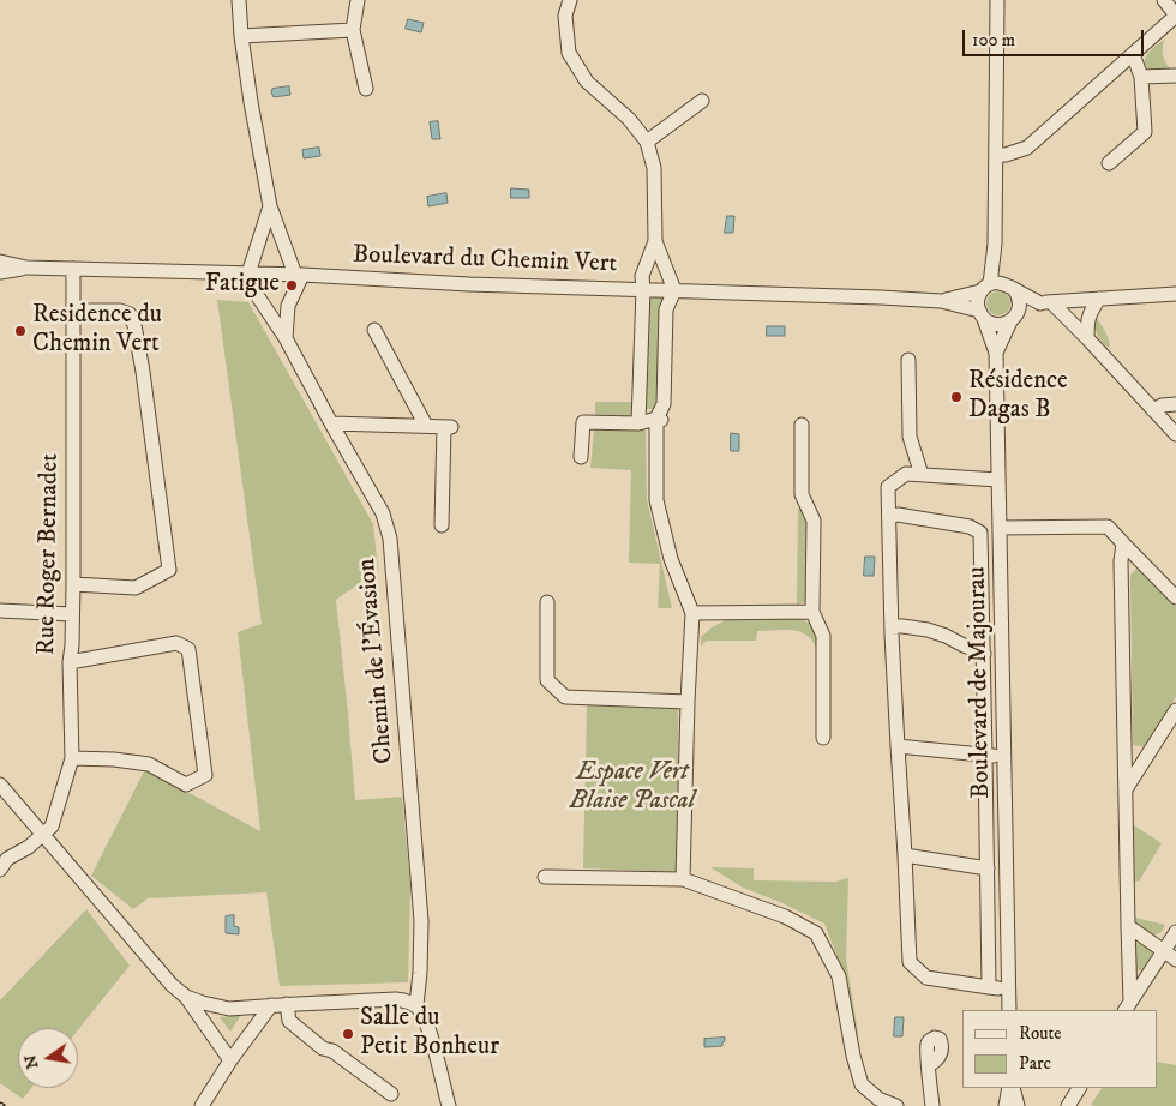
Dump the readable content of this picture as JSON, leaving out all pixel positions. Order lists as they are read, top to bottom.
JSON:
{
  "streets": {
    "street": [
      "Boulevard du Chemin Vert",
      "Rue Roger Bernadet",
      "Chemin de l'Évasion",
      "Boulevard de Majourau"
    ]
  },
  "crossings": [
    ["Boulevard du Chemin Vert", "Rue Roger Bernadet"],
    ["Boulevard du Chemin Vert", "Chemin de l'Évasion"],
    ["Boulevard du Chemin Vert", "Boulevard de Majourau"]
  ],
  "parks": ["Espace Vert Blaise Pascal"],
  "places": [
    "Fatigue",
    "Residence du Chemin Vert",
    "Résidence Dagas B",
    "Salle du Petit Bonheur"
  ],
  "legend": ["Route", "Parc"],
  "scale_bar": "100 m",
  "north": "left"
}
